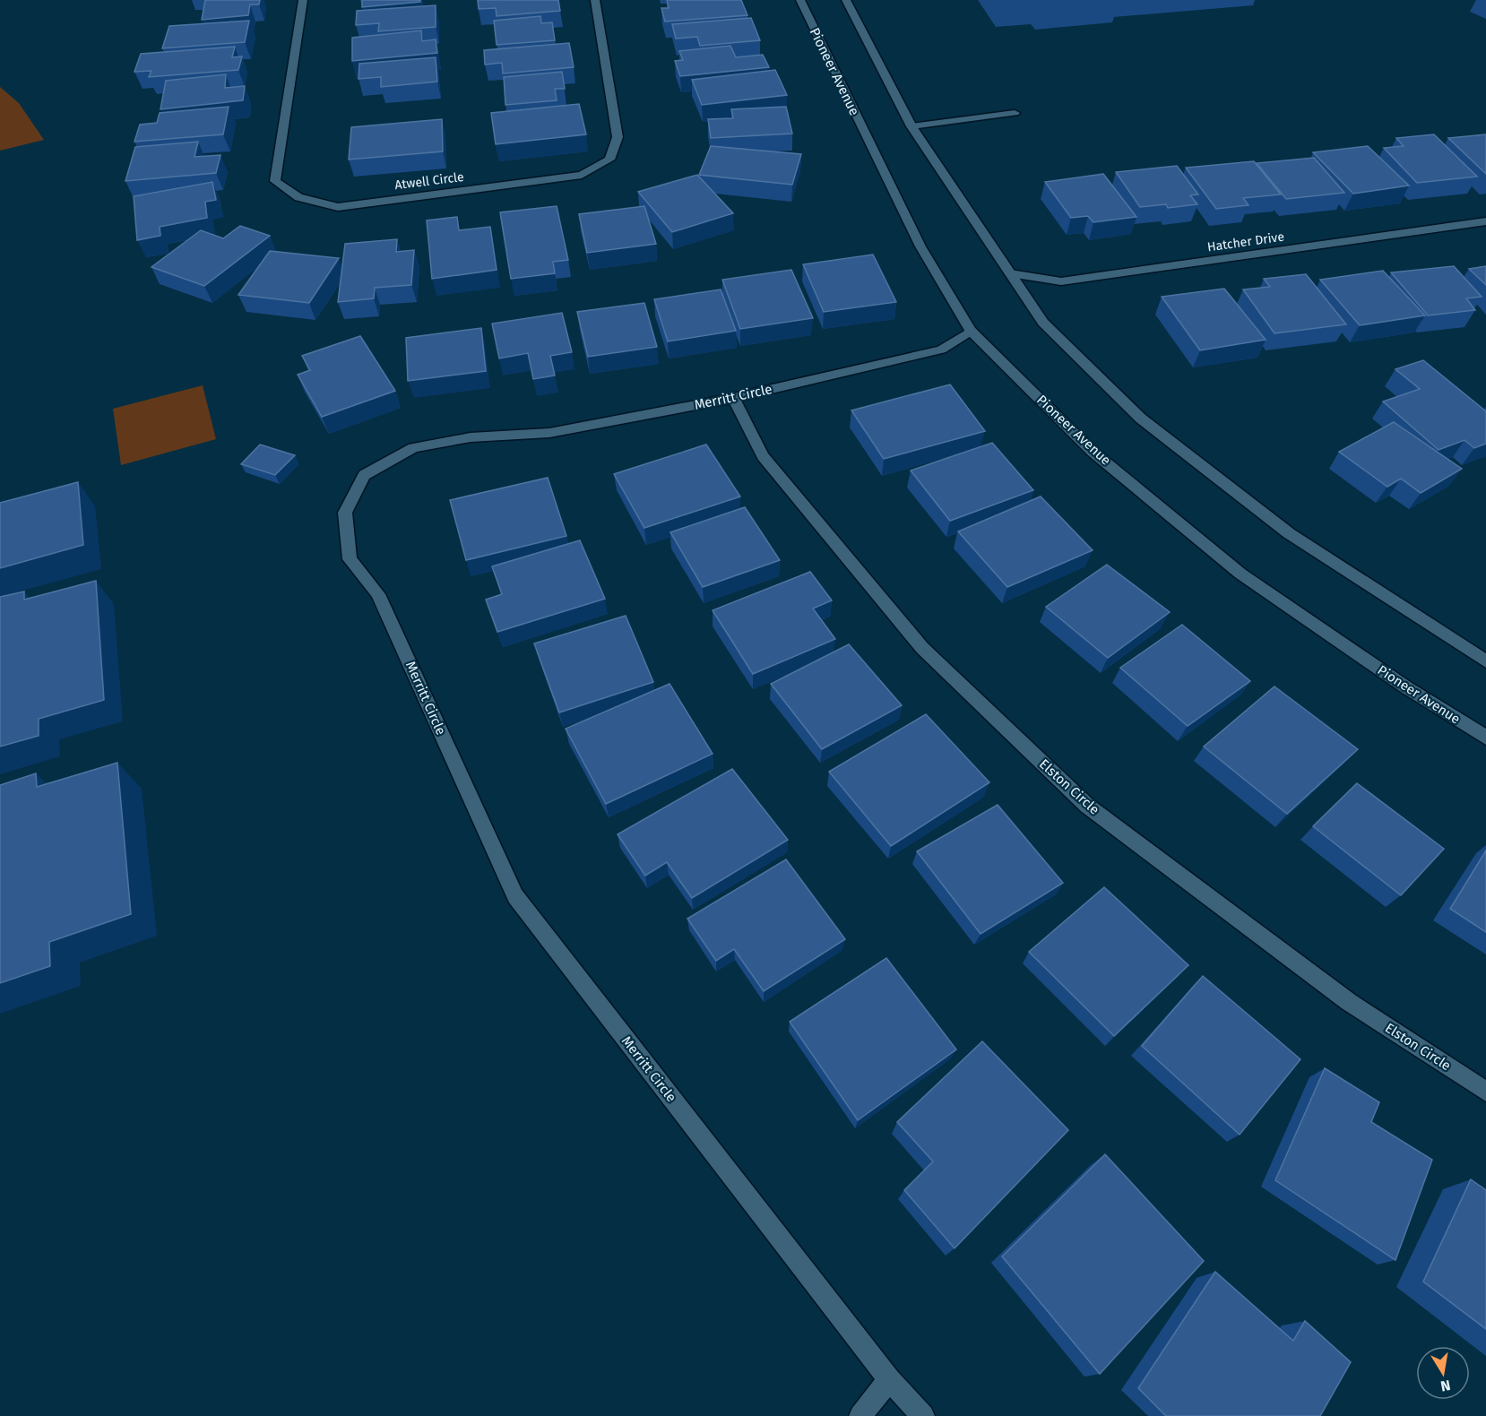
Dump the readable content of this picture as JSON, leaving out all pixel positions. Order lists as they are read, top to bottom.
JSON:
{
  "streets": {
    "street": [
      "Pioneer Avenue",
      "Atwell Circle",
      "Hatcher Drive",
      "Merritt Circle",
      "Elston Circle"
    ]
  },
  "crossings": [
    ["Pioneer Avenue", "Merritt Circle"],
    ["Merritt Circle", "Elston Circle"]
  ],
  "north": "bottom"
}
